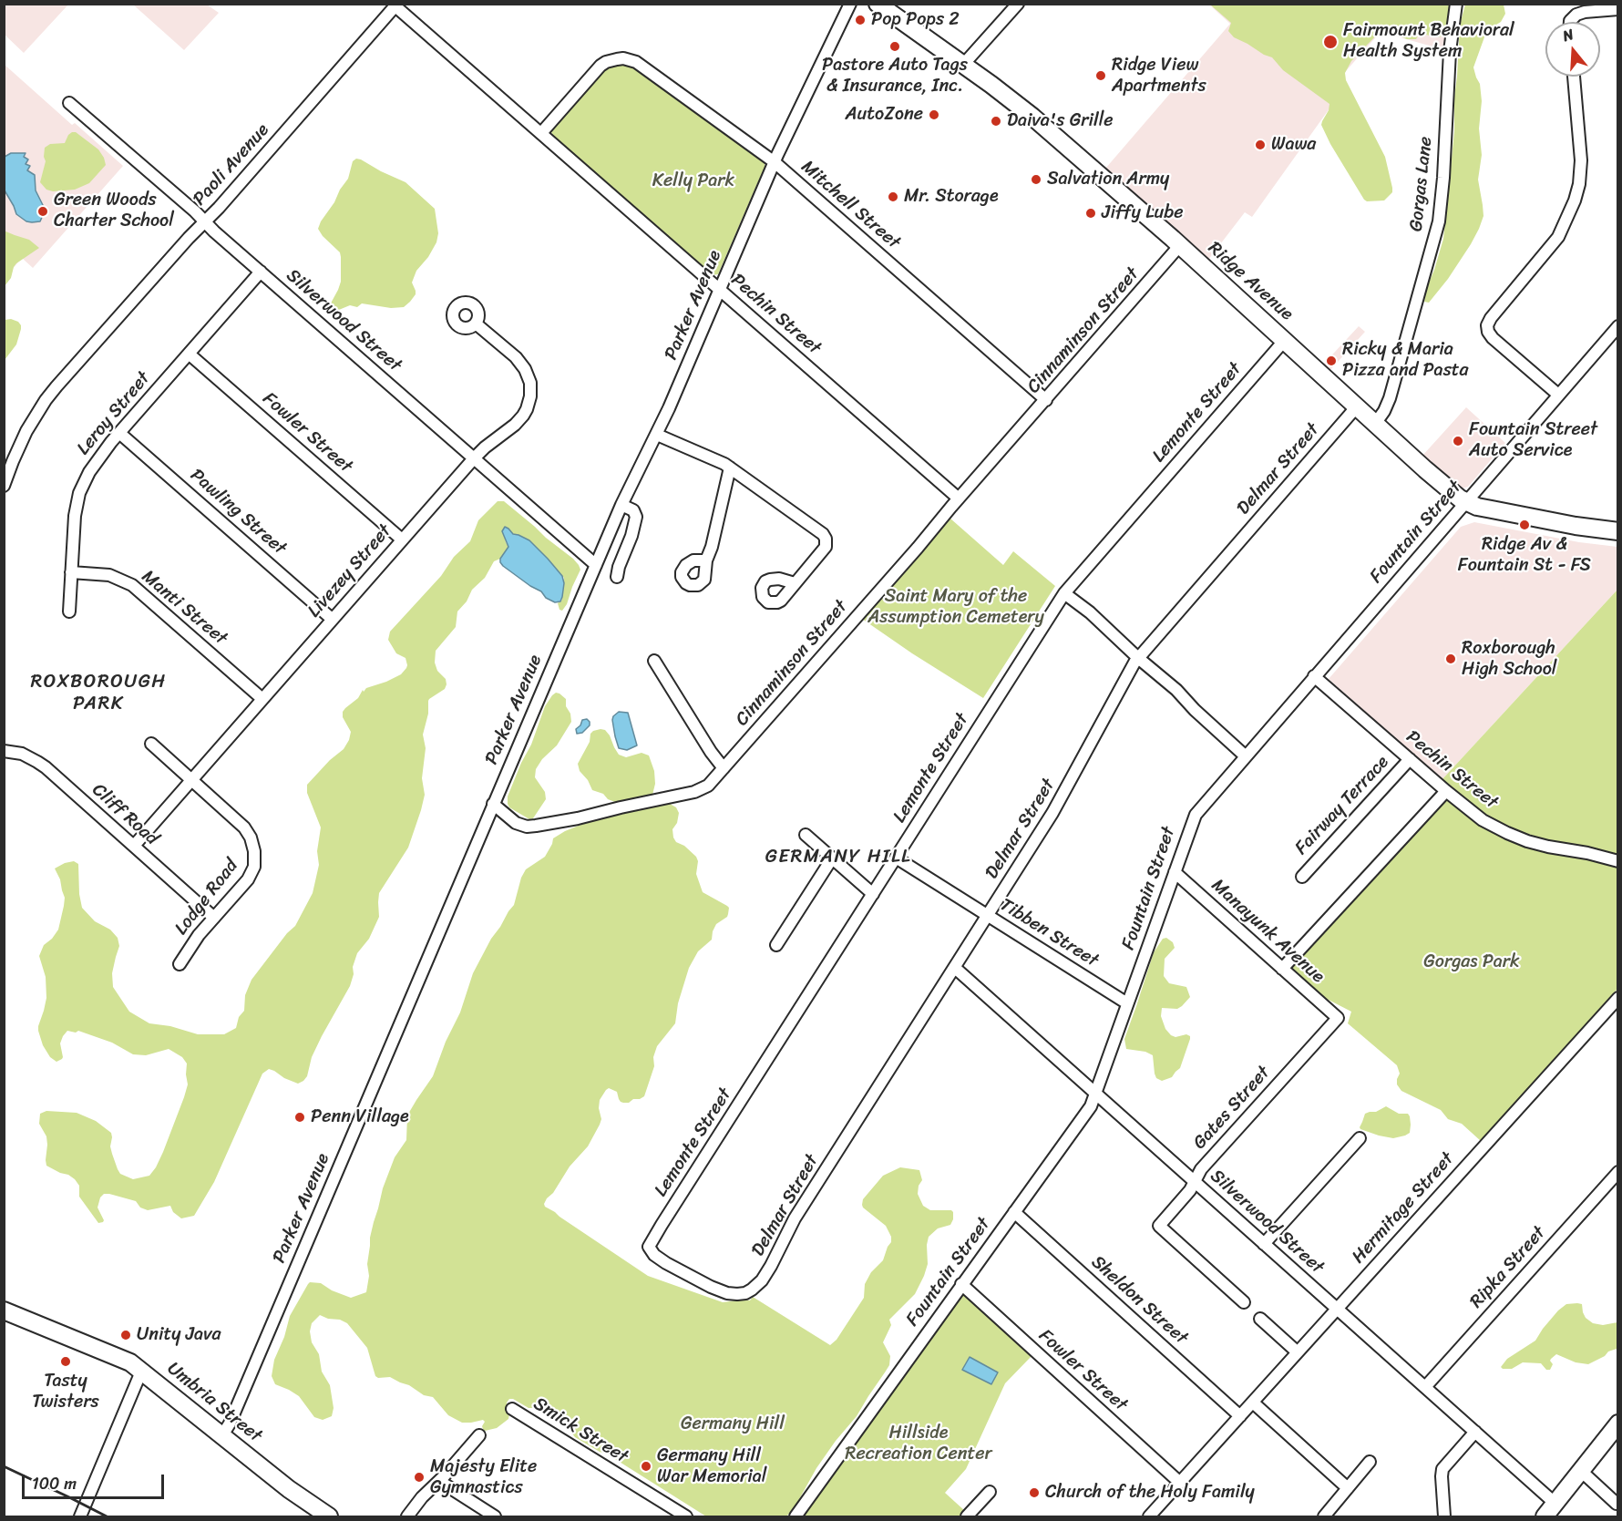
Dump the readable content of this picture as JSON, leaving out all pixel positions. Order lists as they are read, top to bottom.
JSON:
{
  "streets": {
    "main road": ["Ridge Avenue", "Umbria Street"],
    "street": [
      "Paoli Avenue",
      "Gorgas Lane",
      "Mitchell Street",
      "Parker Avenue",
      "Pechin Street",
      "Silverwood Street",
      "Cinnaminson Street",
      "Lemonte Street",
      "Leroy Street",
      "Fowler Street",
      "Delmar Street",
      "Pawling Street",
      "Fountain Street",
      "Livezey Street",
      "Manti Street",
      "Fairway Terrace",
      "Cliff Road",
      "Lodge Road",
      "Manayunk Avenue",
      "Tibben Street",
      "Gates Street",
      "Hermitage Street",
      "Ripka Street",
      "Sheldon Street",
      "Smick Street"
    ]
  },
  "crossings": [
    ["Paoli Avenue", "Pechin Street"],
    ["Paoli Avenue", "Silverwood Street"],
    ["Gorgas Lane", "Ridge Avenue"],
    ["Mitchell Street", "Parker Avenue"],
    ["Mitchell Street", "Pechin Street"],
    ["Mitchell Street", "Cinnaminson Street"],
    ["Ridge Avenue", "Cinnaminson Street"],
    ["Ridge Avenue", "Lemonte Street"],
    ["Ridge Avenue", "Delmar Street"],
    ["Ridge Avenue", "Fountain Street"],
    ["Parker Avenue", "Pechin Street"],
    ["Parker Avenue", "Silverwood Street"],
    ["Parker Avenue", "Cinnaminson Street"],
    ["Parker Avenue", "Umbria Street"],
    ["Pechin Street", "Cinnaminson Street"],
    ["Pechin Street", "Fountain Street"],
    ["Pechin Street", "Fairway Terrace"],
    ["Silverwood Street", "Leroy Street"],
    ["Silverwood Street", "Delmar Street"],
    ["Silverwood Street", "Fountain Street"],
    ["Silverwood Street", "Livezey Street"],
    ["Silverwood Street", "Gates Street"],
    ["Silverwood Street", "Hermitage Street"],
    ["Silverwood Street", "Ripka Street"],
    ["Lemonte Street", "Delmar Street"],
    ["Lemonte Street", "Tibben Street"],
    ["Leroy Street", "Fowler Street"],
    ["Leroy Street", "Pawling Street"],
    ["Leroy Street", "Manti Street"],
    ["Fowler Street", "Fountain Street"],
    ["Fowler Street", "Livezey Street"],
    ["Fowler Street", "Hermitage Street"],
    ["Delmar Street", "Tibben Street"],
    ["Pawling Street", "Livezey Street"],
    ["Fountain Street", "Manayunk Avenue"],
    ["Fountain Street", "Tibben Street"],
    ["Fountain Street", "Sheldon Street"],
    ["Livezey Street", "Manti Street"],
    ["Livezey Street", "Cliff Road"],
    ["Livezey Street", "Lodge Road"],
    ["Cliff Road", "Lodge Road"],
    ["Manayunk Avenue", "Gates Street"],
    ["Hermitage Street", "Sheldon Street"]
  ],
  "districts": ["ROXBOROUGH PARK", "GERMANY HILL"],
  "parks": [
    "Kelly Park",
    "Saint Mary of the Assumption Cemetery",
    "Gorgas Park",
    "Germany Hill",
    "Hillside Recreation Center"
  ],
  "places": [
    "Pop Pops 2",
    "Fairmount Behavioral Health System",
    "Pastore Auto Tags & Insurance, Inc.",
    "Ridge View Apartments",
    "AutoZone",
    "Daiva's Grille",
    "Wawa",
    "Salvation Army",
    "Mr. Storage",
    "Green Woods Charter School",
    "Jiffy Lube",
    "Ricky & Maria Pizza and Pasta",
    "Fountain Street Auto Service",
    "Ridge Av & Fountain St - FS",
    "Roxborough High School",
    "Penn Village",
    "Unity Java",
    "Tasty Twisters",
    "Germany Hill War Memorial",
    "Majesty Elite Gymnastics",
    "Church of the Holy Family"
  ],
  "scale_bar": "100 m",
  "north": "top"
}
